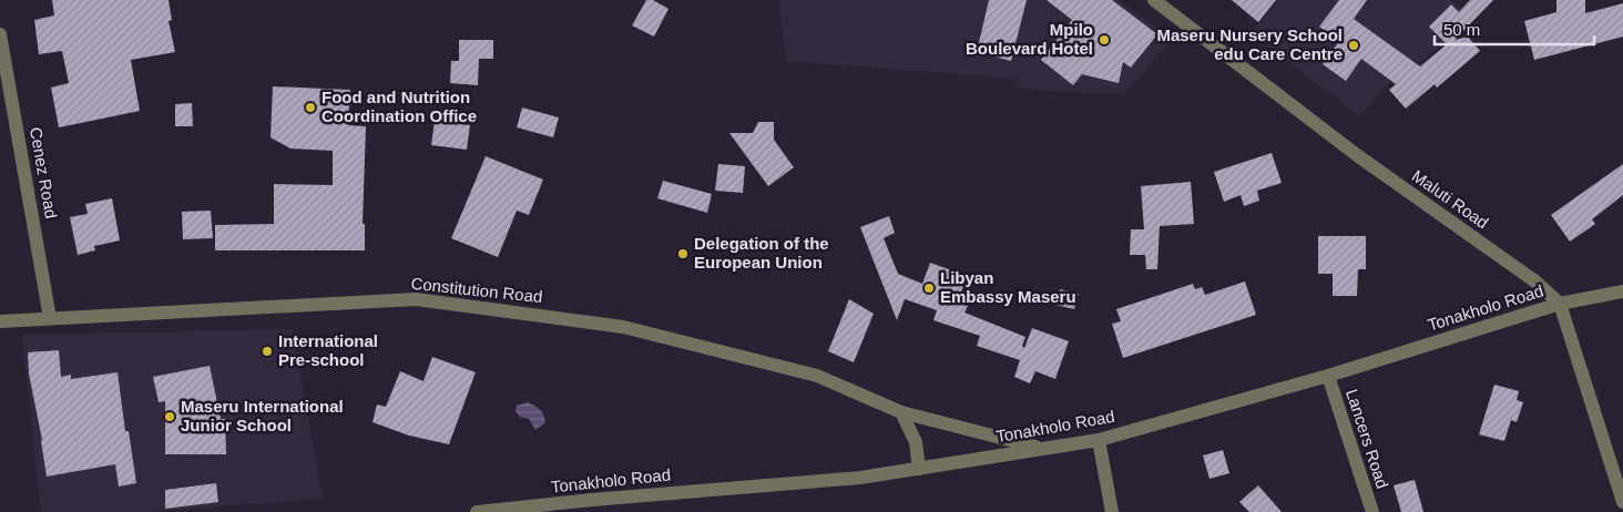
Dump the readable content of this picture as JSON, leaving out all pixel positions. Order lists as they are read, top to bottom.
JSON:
{
  "streets": {
    "street": [
      "Cenez Road",
      "Maluti Road",
      "Constitution Road",
      "Tonakholo Road",
      "Lancers Road"
    ]
  },
  "crossings": [
    ["Cenez Road", "Constitution Road"],
    ["Maluti Road", "Tonakholo Road"],
    ["Constitution Road", "Tonakholo Road"],
    ["Tonakholo Road", "Lancers Road"]
  ],
  "places": [
    "Mpilo Boulevard Hotel",
    "Maseru Nursery School edu Care Centre",
    "Food and Nutrition Coordination Office",
    "Delegation of the European Union",
    "Libyan Embassy Maseru",
    "International Pre-school",
    "Maseru International Junior School"
  ],
  "scale_bar": "50 m"
}
